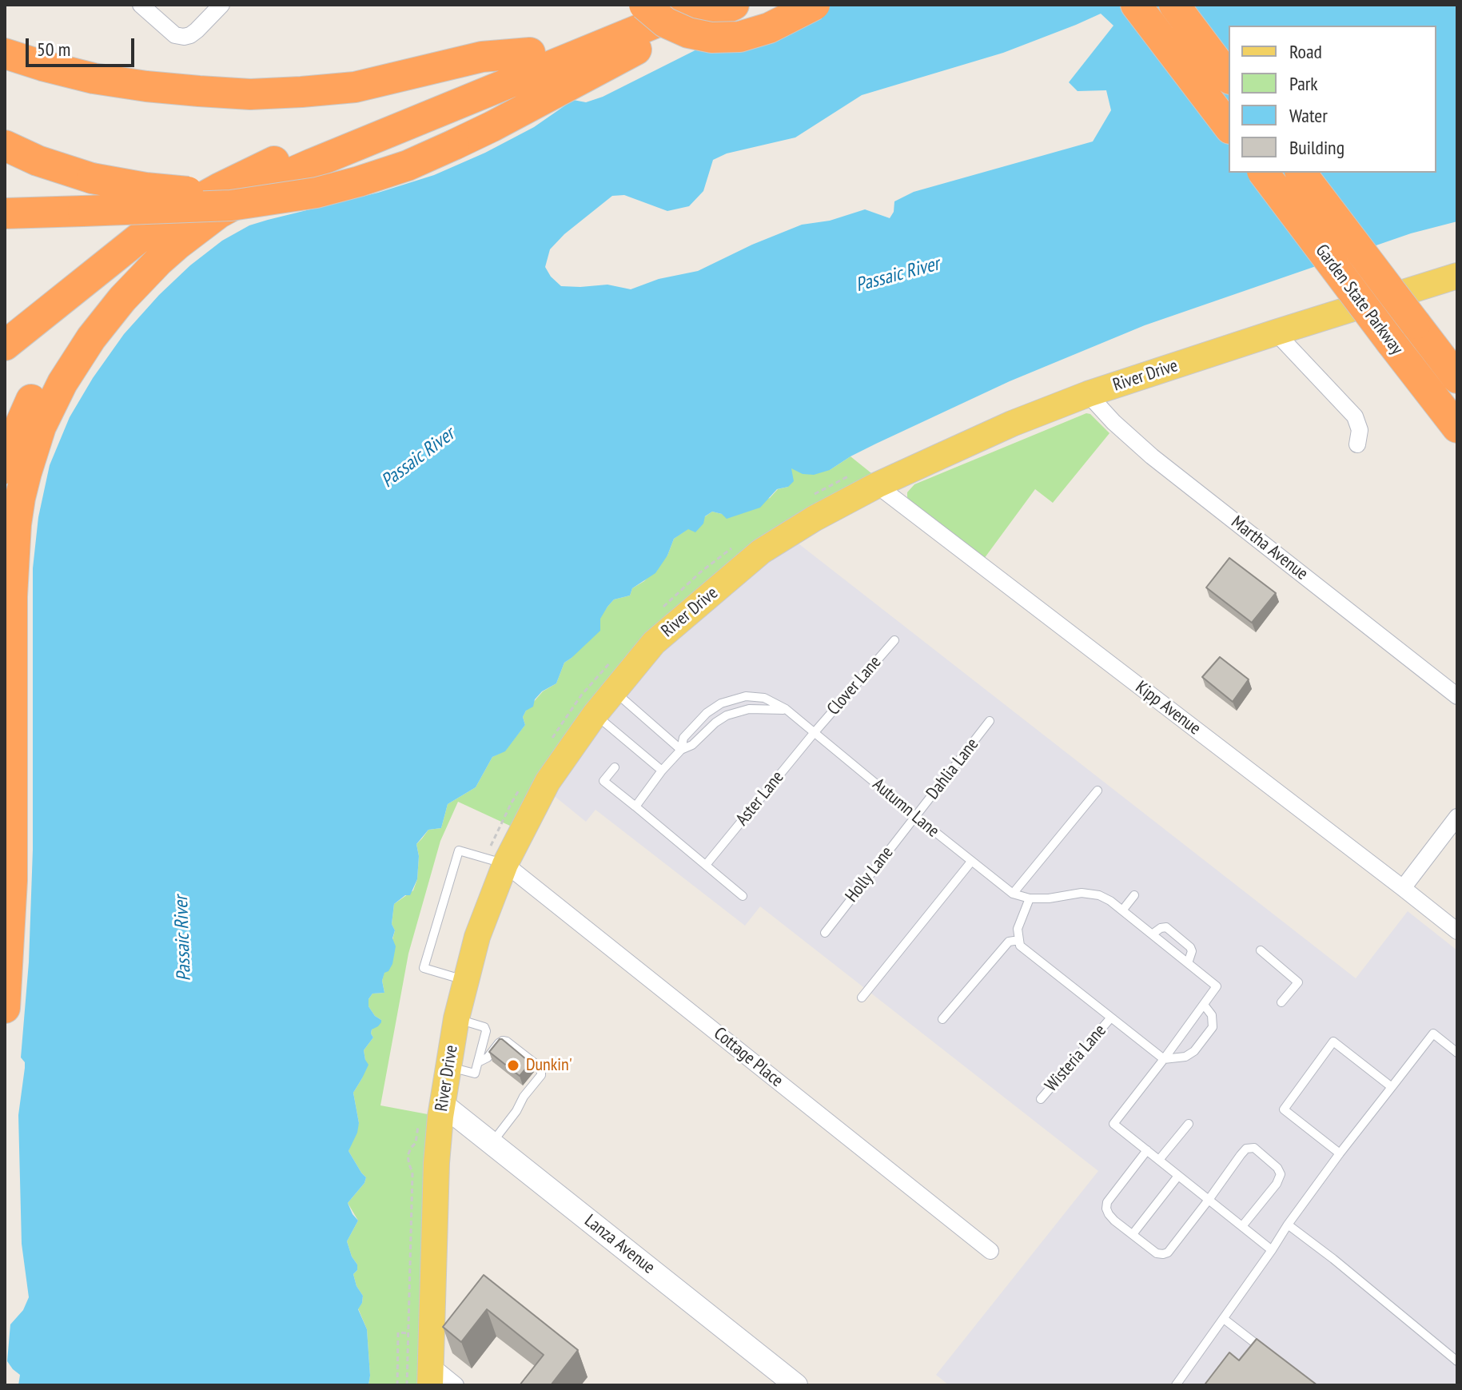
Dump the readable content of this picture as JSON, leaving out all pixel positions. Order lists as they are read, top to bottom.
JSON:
{
  "streets": {
    "highway": ["Garden State Parkway"],
    "main road": ["River Drive"],
    "street": [
      "Martha Avenue",
      "Kipp Avenue",
      "Cottage Place",
      "Lanza Avenue"
    ],
    "lane": [
      "Clover Lane",
      "Dahlia Lane",
      "Aster Lane",
      "Autumn Lane",
      "Holly Lane",
      "Wisteria Lane"
    ]
  },
  "crossings": [
    ["River Drive", "Martha Avenue"],
    ["River Drive", "Kipp Avenue"],
    ["River Drive", "Cottage Place"],
    ["River Drive", "Lanza Avenue"],
    ["Clover Lane", "Aster Lane"],
    ["Clover Lane", "Autumn Lane"],
    ["Dahlia Lane", "Autumn Lane"],
    ["Dahlia Lane", "Holly Lane"],
    ["Aster Lane", "Autumn Lane"],
    ["Autumn Lane", "Holly Lane"]
  ],
  "water": ["Passaic River"],
  "places": ["Dunkin'"],
  "legend": [
    "Road",
    "Park",
    "Water",
    "Building"
  ],
  "scale_bar": "50 m"
}
